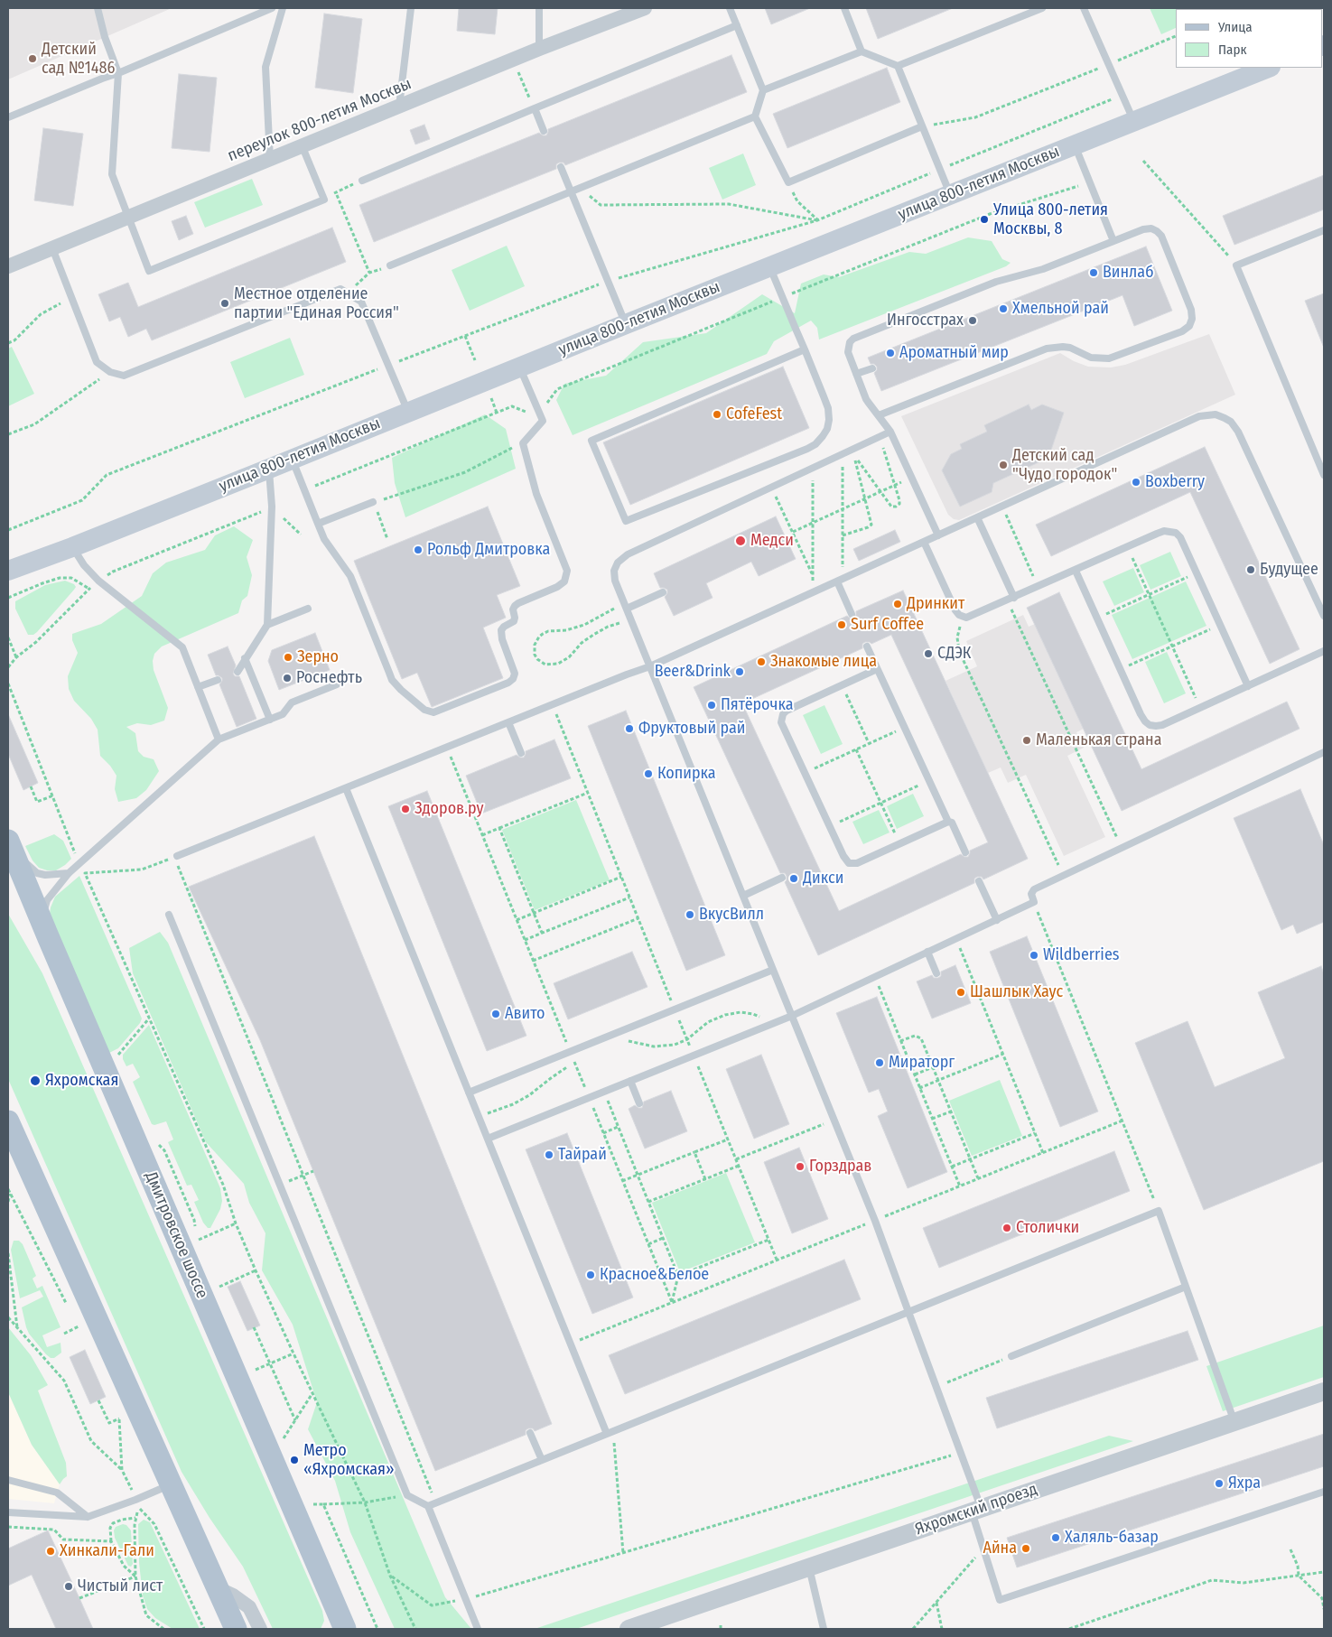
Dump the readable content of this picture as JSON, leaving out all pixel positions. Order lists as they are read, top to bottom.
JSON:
{
  "streets": {
    "main road": ["улица 800-летия Москвы", "Дмитровское шоссе"],
    "street": ["переулок 800-летия Москвы", "Яхромский проезд"]
  },
  "places": [
    "Детский сад №1486",
    "Улица 800-летия Москвы, 8",
    "Винлаб",
    "Местное отделение партии \"Единая Россия\"",
    "Хмельной рай",
    "Ингосстрах",
    "Ароматный мир",
    "CofeFest",
    "Детский сад \"Чудо городок\"",
    "Boxberry",
    "Медси",
    "Рольф Дмитровка",
    "Будущее",
    "Дринкит",
    "Surf Coffee",
    "СДЭК",
    "Зерно",
    "Знакомые лица",
    "Beer&Drink",
    "Роснефть",
    "Пятёрочка",
    "Фруктовый рай",
    "Маленькая страна",
    "Копирка",
    "Здоров.ру",
    "Дикси",
    "ВкусВилл",
    "Wildberries",
    "Шашлык Хаус",
    "Авито",
    "Мираторг",
    "Яхромская",
    "Тайрай",
    "Горздрав",
    "Столички",
    "Красное&Белое",
    "Метро «Яхромская»",
    "Яхра",
    "Халяль-базар",
    "Айна",
    "Хинкали-Гали",
    "Чистый лист"
  ],
  "legend": ["Улица", "Парк"]
}
